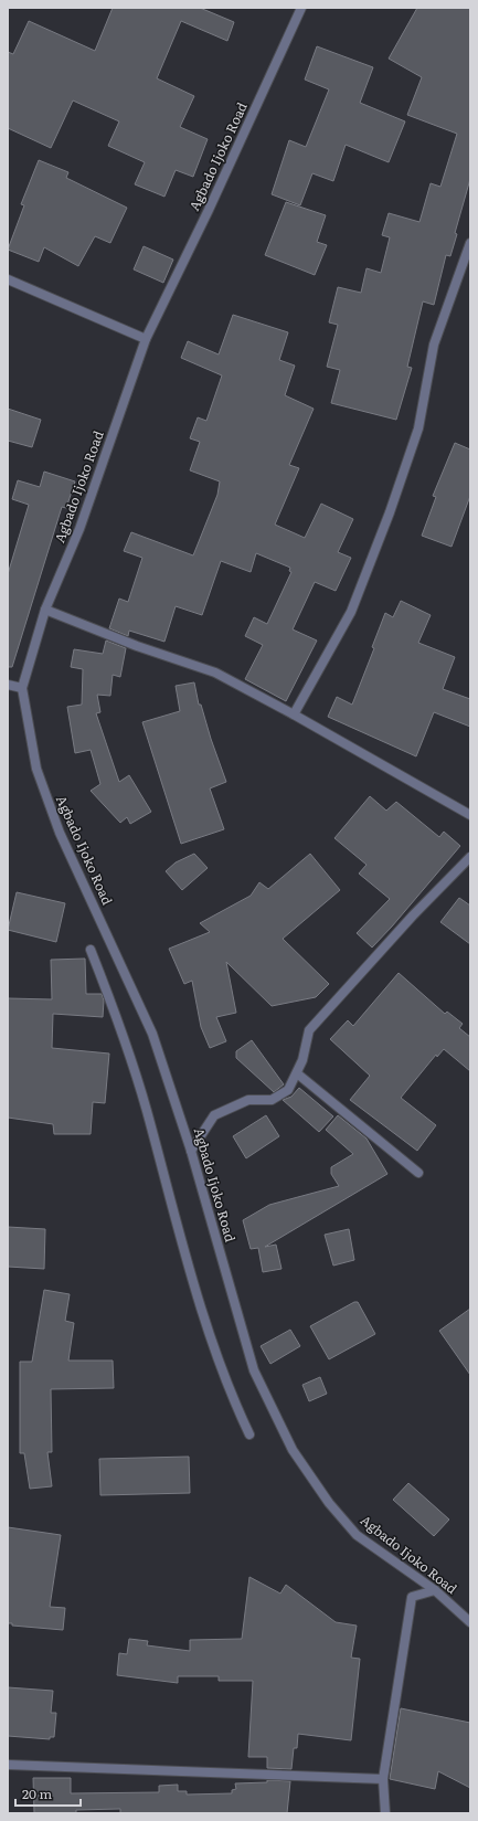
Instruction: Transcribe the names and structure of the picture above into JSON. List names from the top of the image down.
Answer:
{
  "streets": {
    "street": ["Agbado Ijoko Road"]
  },
  "scale_bar": "20 m"
}
